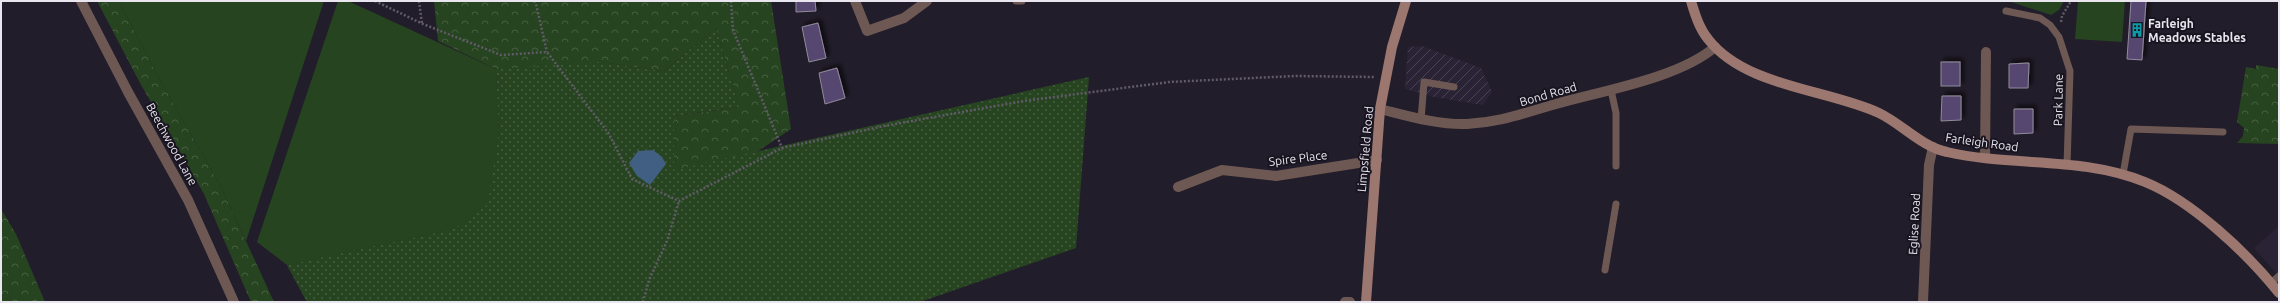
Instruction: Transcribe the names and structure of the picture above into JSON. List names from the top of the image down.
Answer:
{
  "streets": {
    "street": [
      "Bond Road",
      "Farleigh Road",
      "Beechwood Lane",
      "Limpsfield Road",
      "Spire Place",
      "Eglise Road"
    ],
    "lane": ["Park Lane"]
  },
  "crossings": [
    ["Bond Road", "Farleigh Road"],
    ["Bond Road", "Limpsfield Road"],
    ["Park Lane", "Farleigh Road"],
    ["Farleigh Road", "Eglise Road"],
    ["Limpsfield Road", "Spire Place"]
  ],
  "places": {
    "building": ["Farleigh Meadows Stables"]
  }
}
